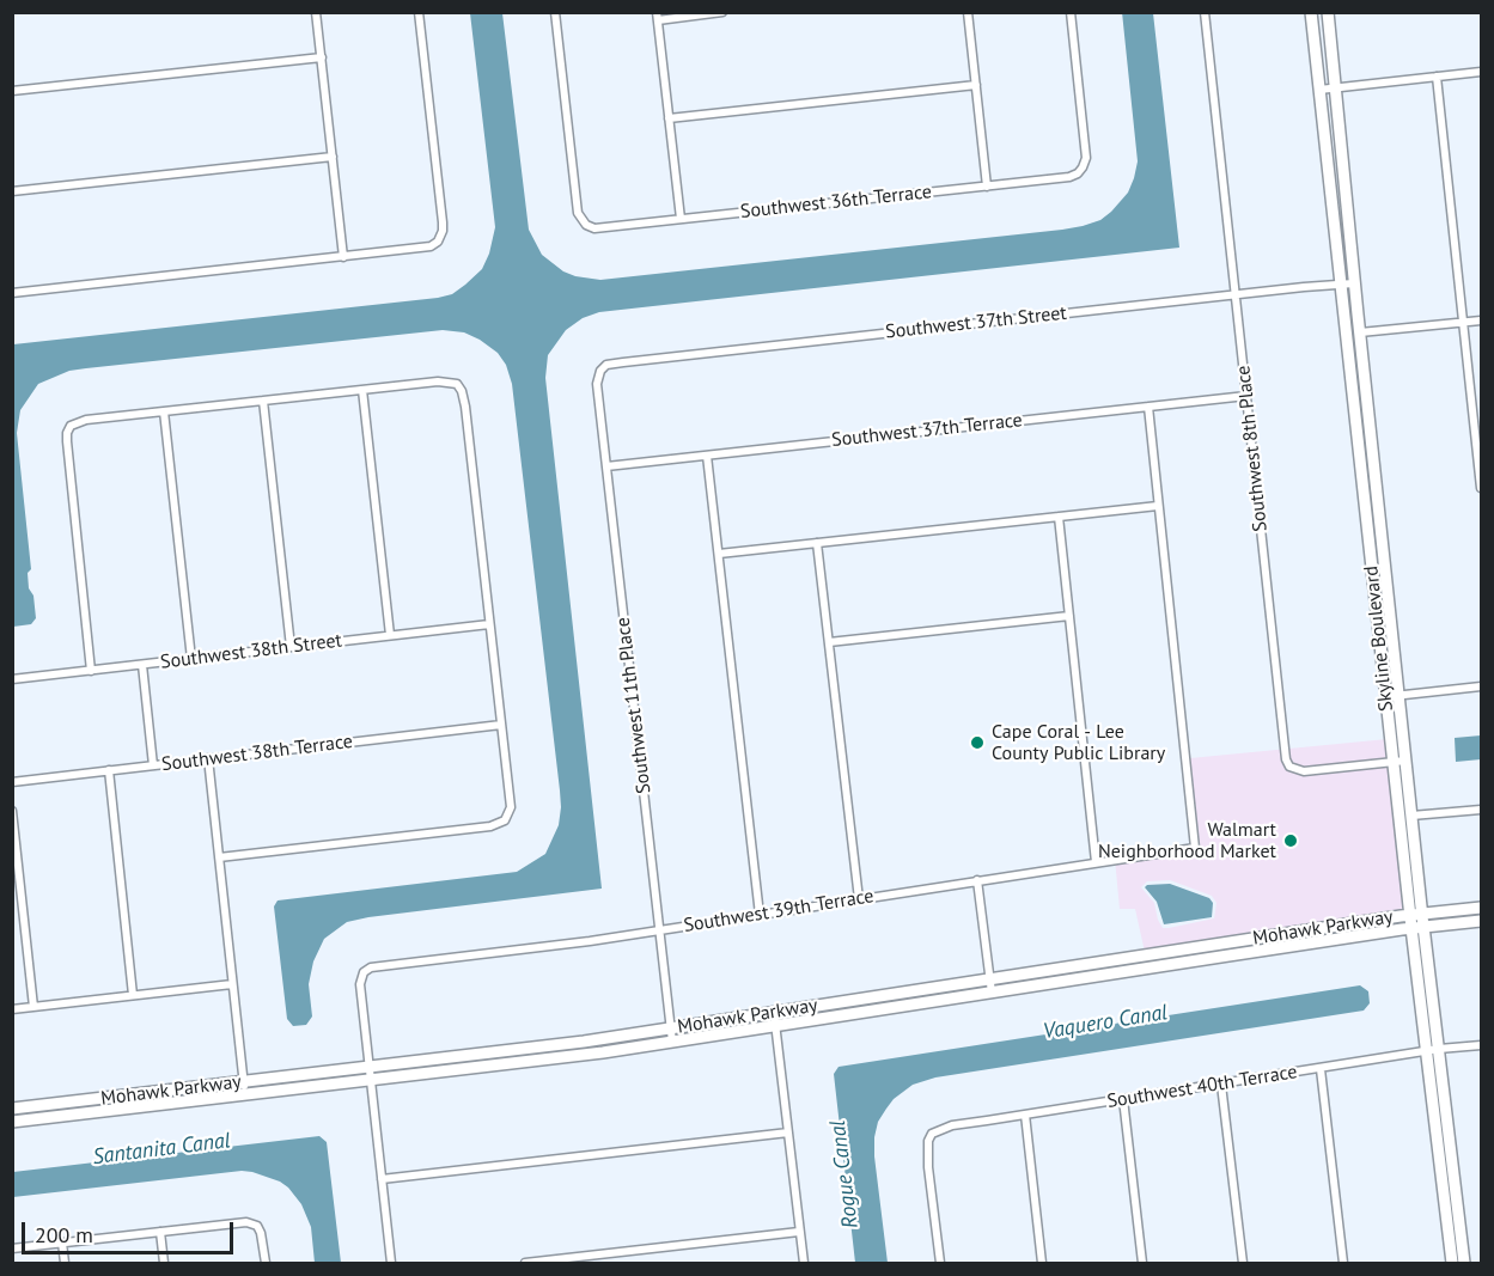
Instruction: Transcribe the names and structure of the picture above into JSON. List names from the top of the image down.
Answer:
{
  "streets": {
    "street": [
      "Southwest 36th Terrace",
      "Southwest 37th Street",
      "Southwest 37th Terrace",
      "Southwest 8th Place",
      "Skyline Boulevard",
      "Southwest 38th Street",
      "Southwest 11th Place",
      "Southwest 38th Terrace",
      "Southwest 39th Terrace",
      "Mohawk Parkway",
      "Southwest 40th Terrace"
    ]
  },
  "crossings": [
    ["Southwest 37th Street", "Southwest 8th Place"],
    ["Southwest 37th Street", "Skyline Boulevard"],
    ["Southwest 37th Street", "Southwest 11th Place"],
    ["Southwest 37th Terrace", "Southwest 8th Place"],
    ["Southwest 37th Terrace", "Southwest 11th Place"],
    ["Southwest 8th Place", "Skyline Boulevard"],
    ["Skyline Boulevard", "Mohawk Parkway"],
    ["Skyline Boulevard", "Southwest 40th Terrace"],
    ["Southwest 11th Place", "Southwest 39th Terrace"],
    ["Southwest 11th Place", "Mohawk Parkway"],
    ["Southwest 39th Terrace", "Mohawk Parkway"]
  ],
  "water": ["Vaquero Canal", "Santanita Canal", "Rogue Canal"],
  "places": ["Cape Coral - Lee County Public Library", "Walmart Neighborhood Market"],
  "scale_bar": "200 m"
}
